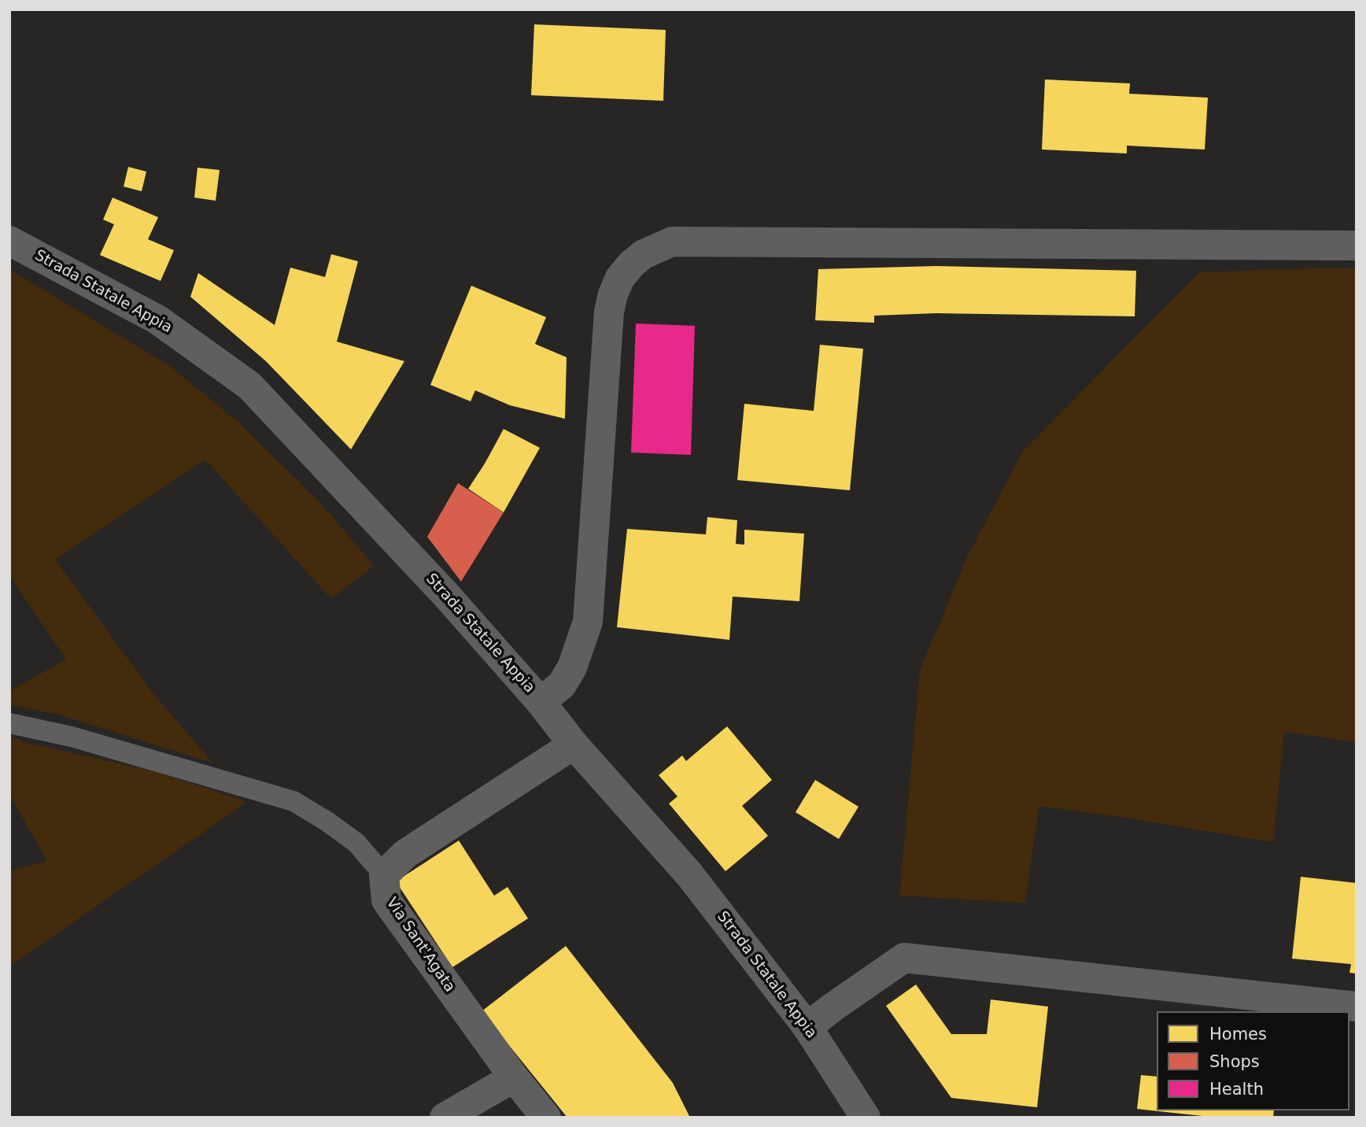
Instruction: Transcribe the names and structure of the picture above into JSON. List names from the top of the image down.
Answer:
{
  "streets": {
    "street": ["Strada Statale Appia", "Via Sant'Agata"]
  },
  "legend": ["Homes", "Shops", "Health"]
}
